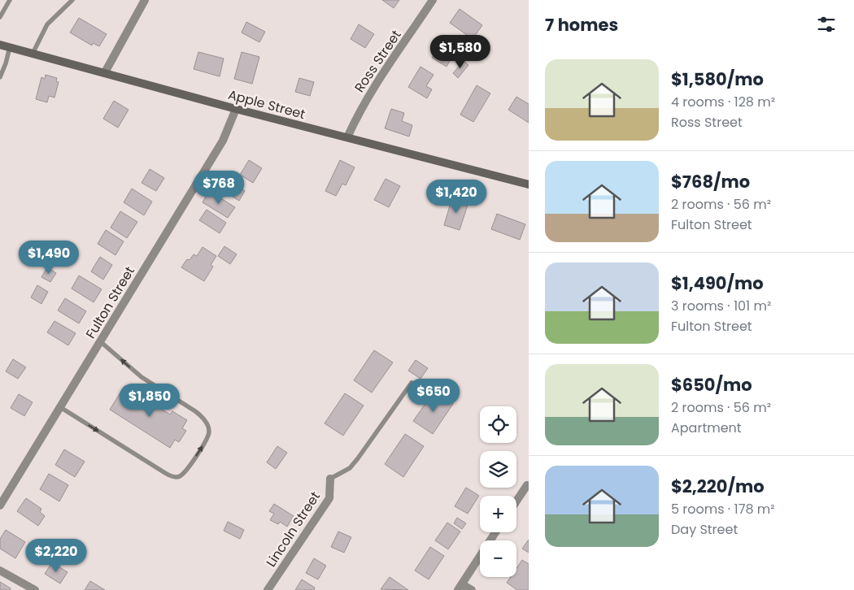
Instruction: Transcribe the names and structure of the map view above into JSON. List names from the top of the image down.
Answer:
{
  "streets": {
    "street": [
      "Ross Street",
      "Apple Street",
      "Fulton Street",
      "Lincoln Street"
    ]
  },
  "crossings": [
    ["Ross Street", "Apple Street"],
    ["Apple Street", "Fulton Street"]
  ],
  "page": {
    "heading": "7 homes",
    "price": [
      "$1,580",
      "$768",
      "$1,420",
      "$1,490",
      "$650",
      "$1,850",
      "$2,220"
    ],
    "list": [
      {
        "name": "$1,580/mo",
        "note": "4 rooms · 128 m² · Ross Street"
      },
      {
        "name": "$768/mo",
        "note": "2 rooms · 56 m² · Fulton Street"
      },
      {
        "name": "$1,490/mo",
        "note": "3 rooms · 101 m² · Fulton Street"
      },
      {
        "name": "$650/mo",
        "note": "2 rooms · 56 m² · Apartment"
      },
      {
        "name": "$2,220/mo",
        "note": "5 rooms · 178 m² · Day Street"
      }
    ],
    "map_buttons": ["+", "−"]
  }
}
